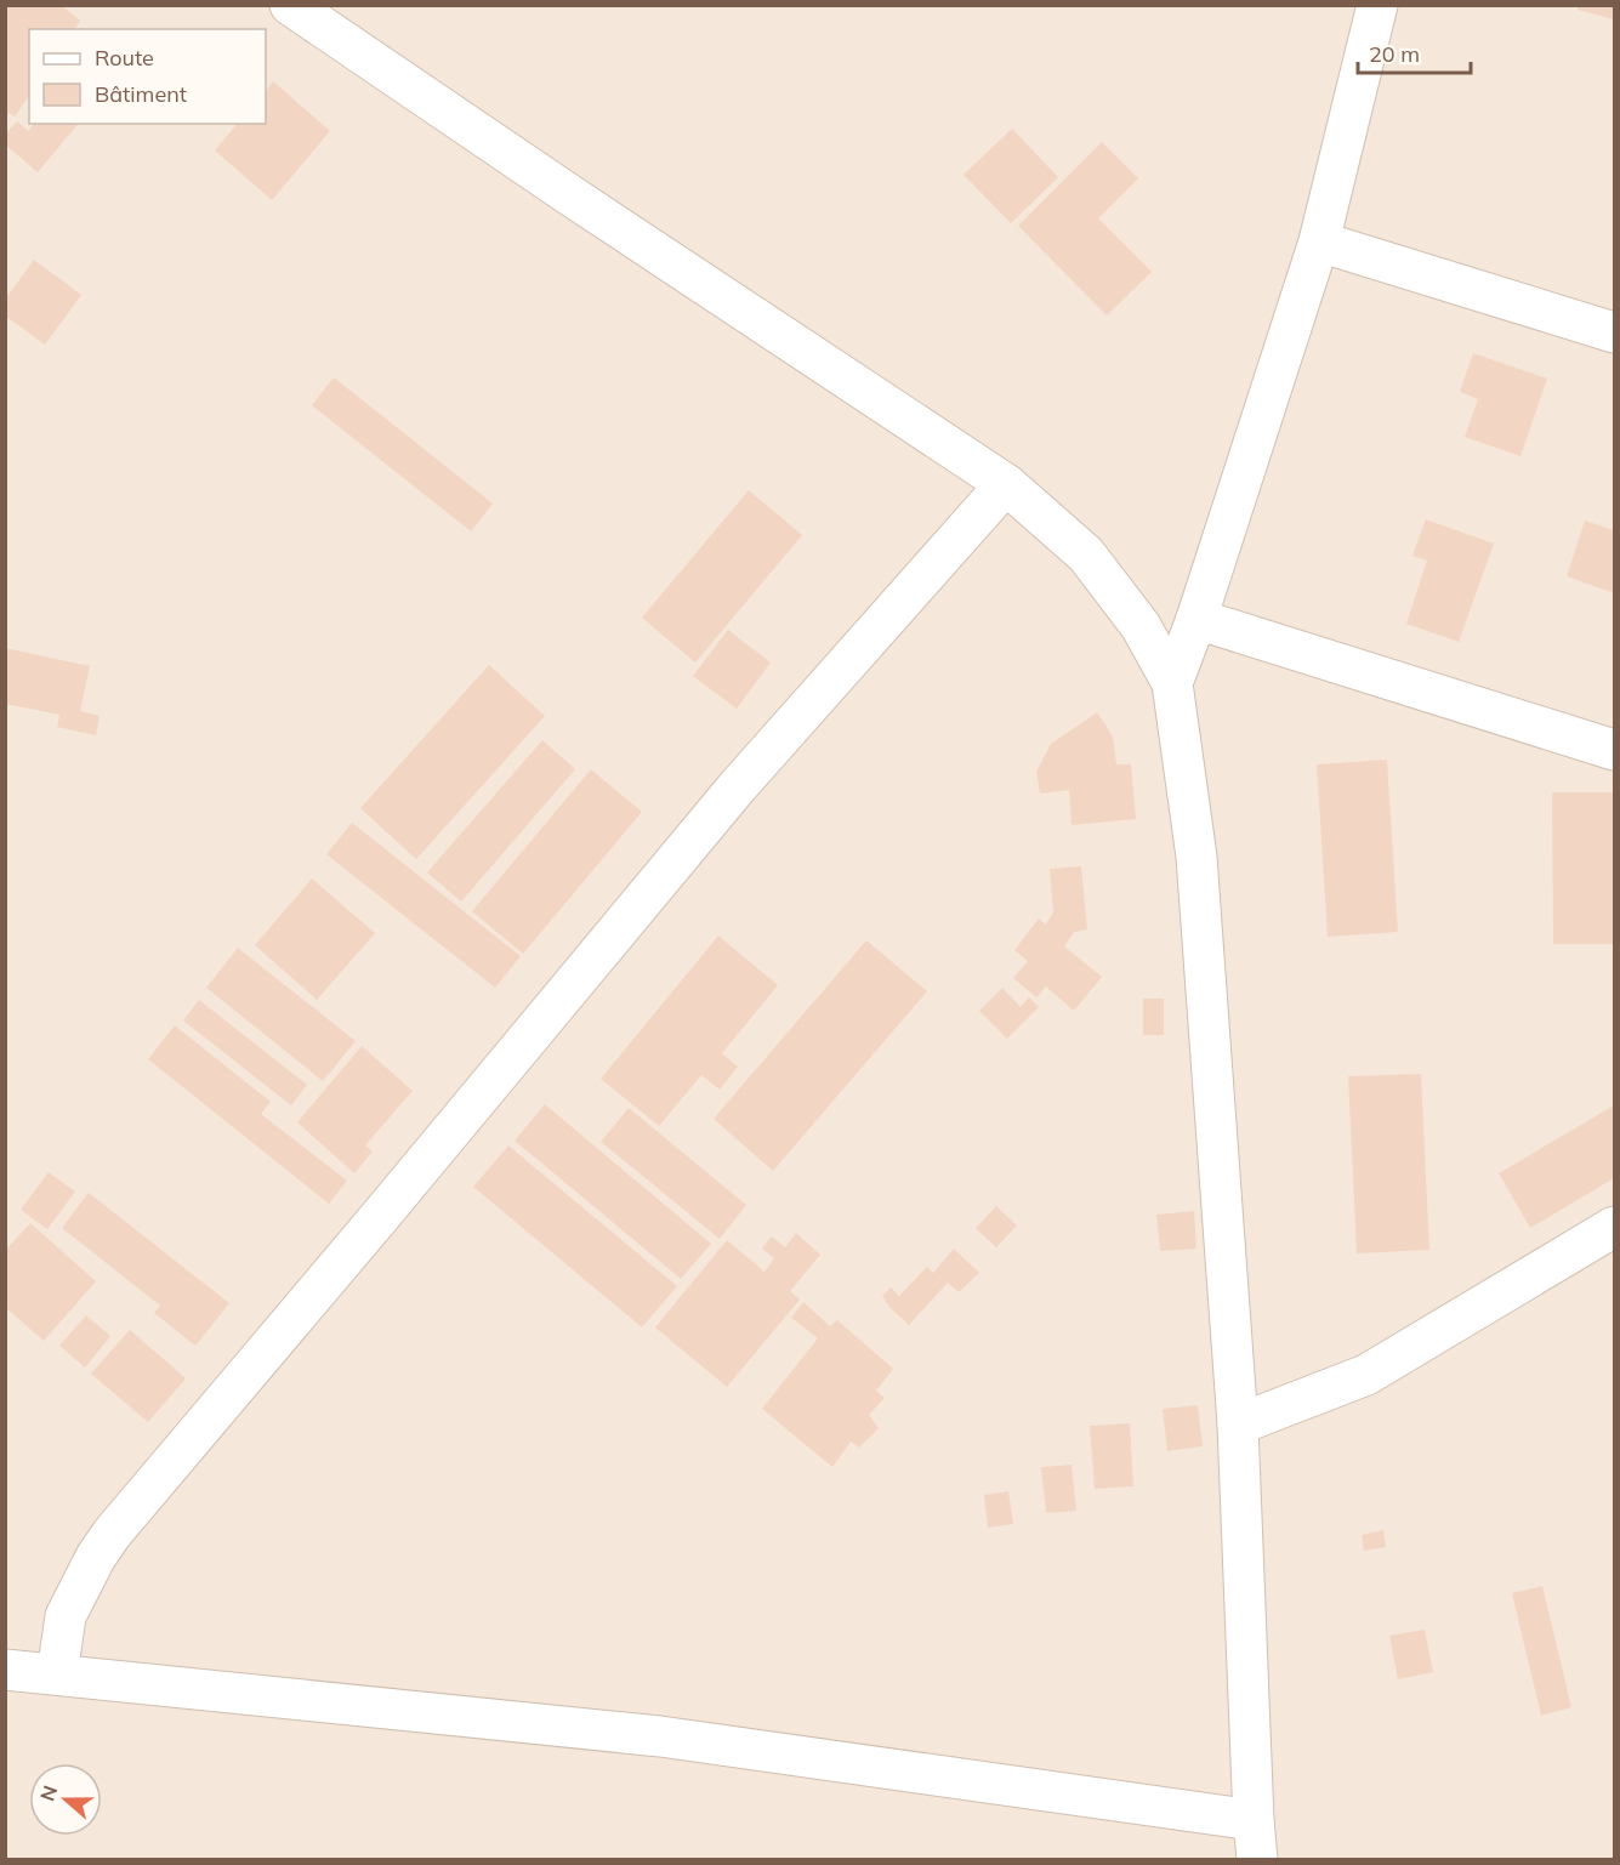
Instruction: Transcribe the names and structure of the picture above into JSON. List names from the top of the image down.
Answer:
{
  "legend": ["Route", "Bâtiment"],
  "scale_bar": "20 m",
  "north": "left"
}
